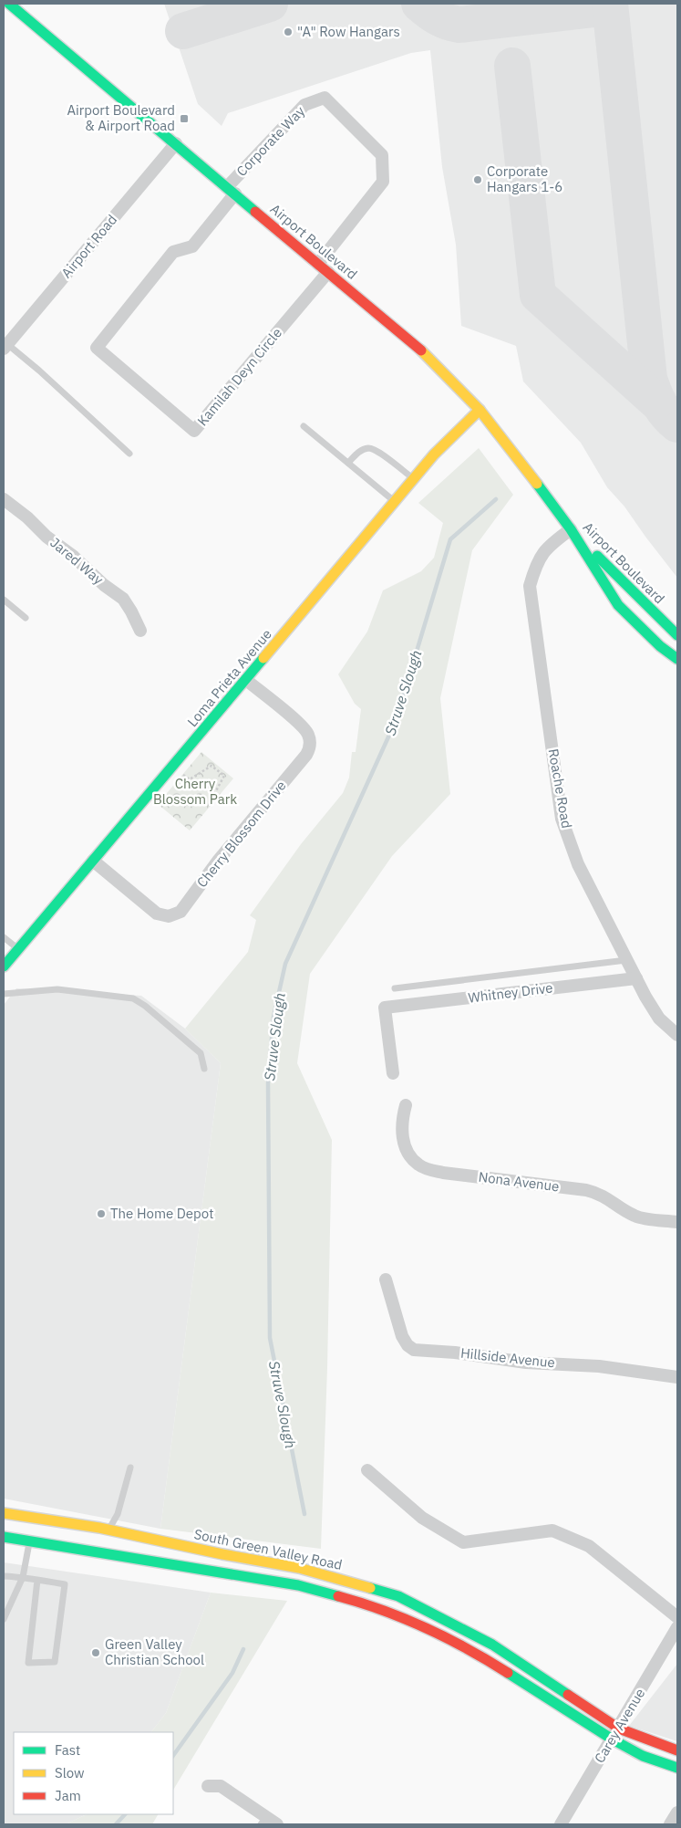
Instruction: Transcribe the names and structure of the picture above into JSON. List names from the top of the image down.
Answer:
{
  "streets": {
    "main road": ["Airport Boulevard", "Loma Prieta Avenue", "South Green Valley Road"],
    "street": [
      "Corporate Way",
      "Airport Road",
      "Kamilah Deyn Circle",
      "Jared Way",
      "Roache Road",
      "Cherry Blossom Drive",
      "Whitney Drive",
      "Nona Avenue",
      "Hillside Avenue",
      "Carey Avenue"
    ]
  },
  "crossings": [
    ["Corporate Way", "Airport Boulevard"],
    ["Corporate Way", "Kamilah Deyn Circle"],
    ["Airport Boulevard", "Airport Road"],
    ["Airport Boulevard", "Kamilah Deyn Circle"],
    ["Airport Boulevard", "Loma Prieta Avenue"],
    ["Airport Boulevard", "Roache Road"],
    ["Loma Prieta Avenue", "Cherry Blossom Drive"],
    ["Roache Road", "Whitney Drive"],
    ["South Green Valley Road", "Carey Avenue"]
  ],
  "water": ["Struve Slough"],
  "parks": ["Cherry Blossom Park"],
  "places": {
    "other": [
      "\"A\" Row Hangars",
      "Corporate Hangars 1-6",
      "The Home Depot",
      "Green Valley Christian School"
    ],
    "transit": ["Airport Boulevard & Airport Road"]
  },
  "legend": ["Fast", "Slow", "Jam"]
}
